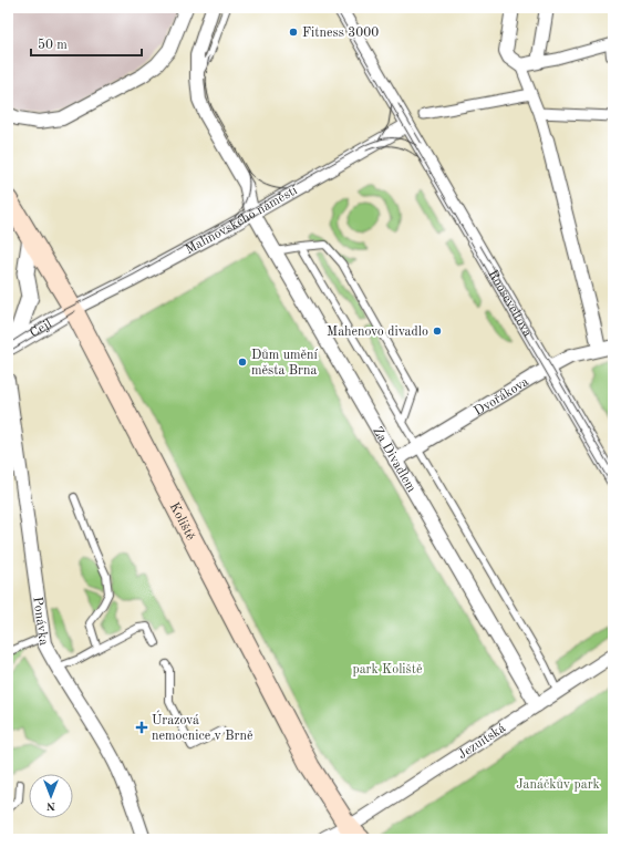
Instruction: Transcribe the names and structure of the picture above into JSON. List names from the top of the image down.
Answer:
{
  "streets": {
    "main road": ["Koliště"],
    "street": [
      "Malinovského náměstí",
      "Rooseveltova",
      "Cejl",
      "Dvořákova",
      "Za Divadlem",
      "Ponávka",
      "Jezuitská"
    ]
  },
  "crossings": [
    ["Malinovského náměstí", "Rooseveltova"],
    ["Malinovského náměstí", "Cejl"],
    ["Malinovského náměstí", "Za Divadlem"],
    ["Malinovského náměstí", "Koliště"],
    ["Rooseveltova", "Dvořákova"],
    ["Cejl", "Koliště"],
    ["Dvořákova", "Za Divadlem"],
    ["Za Divadlem", "Jezuitská"],
    ["Koliště", "Jezuitská"]
  ],
  "parks": ["park Koliště", "Janáčkův park"],
  "places": {
    "other": ["Fitness 3000", "Mahenovo divadlo", "Dům umění města Brna"],
    "health": ["Úrazová nemocnice v Brně"]
  },
  "scale_bar": "50 m",
  "north": "bottom"
}
